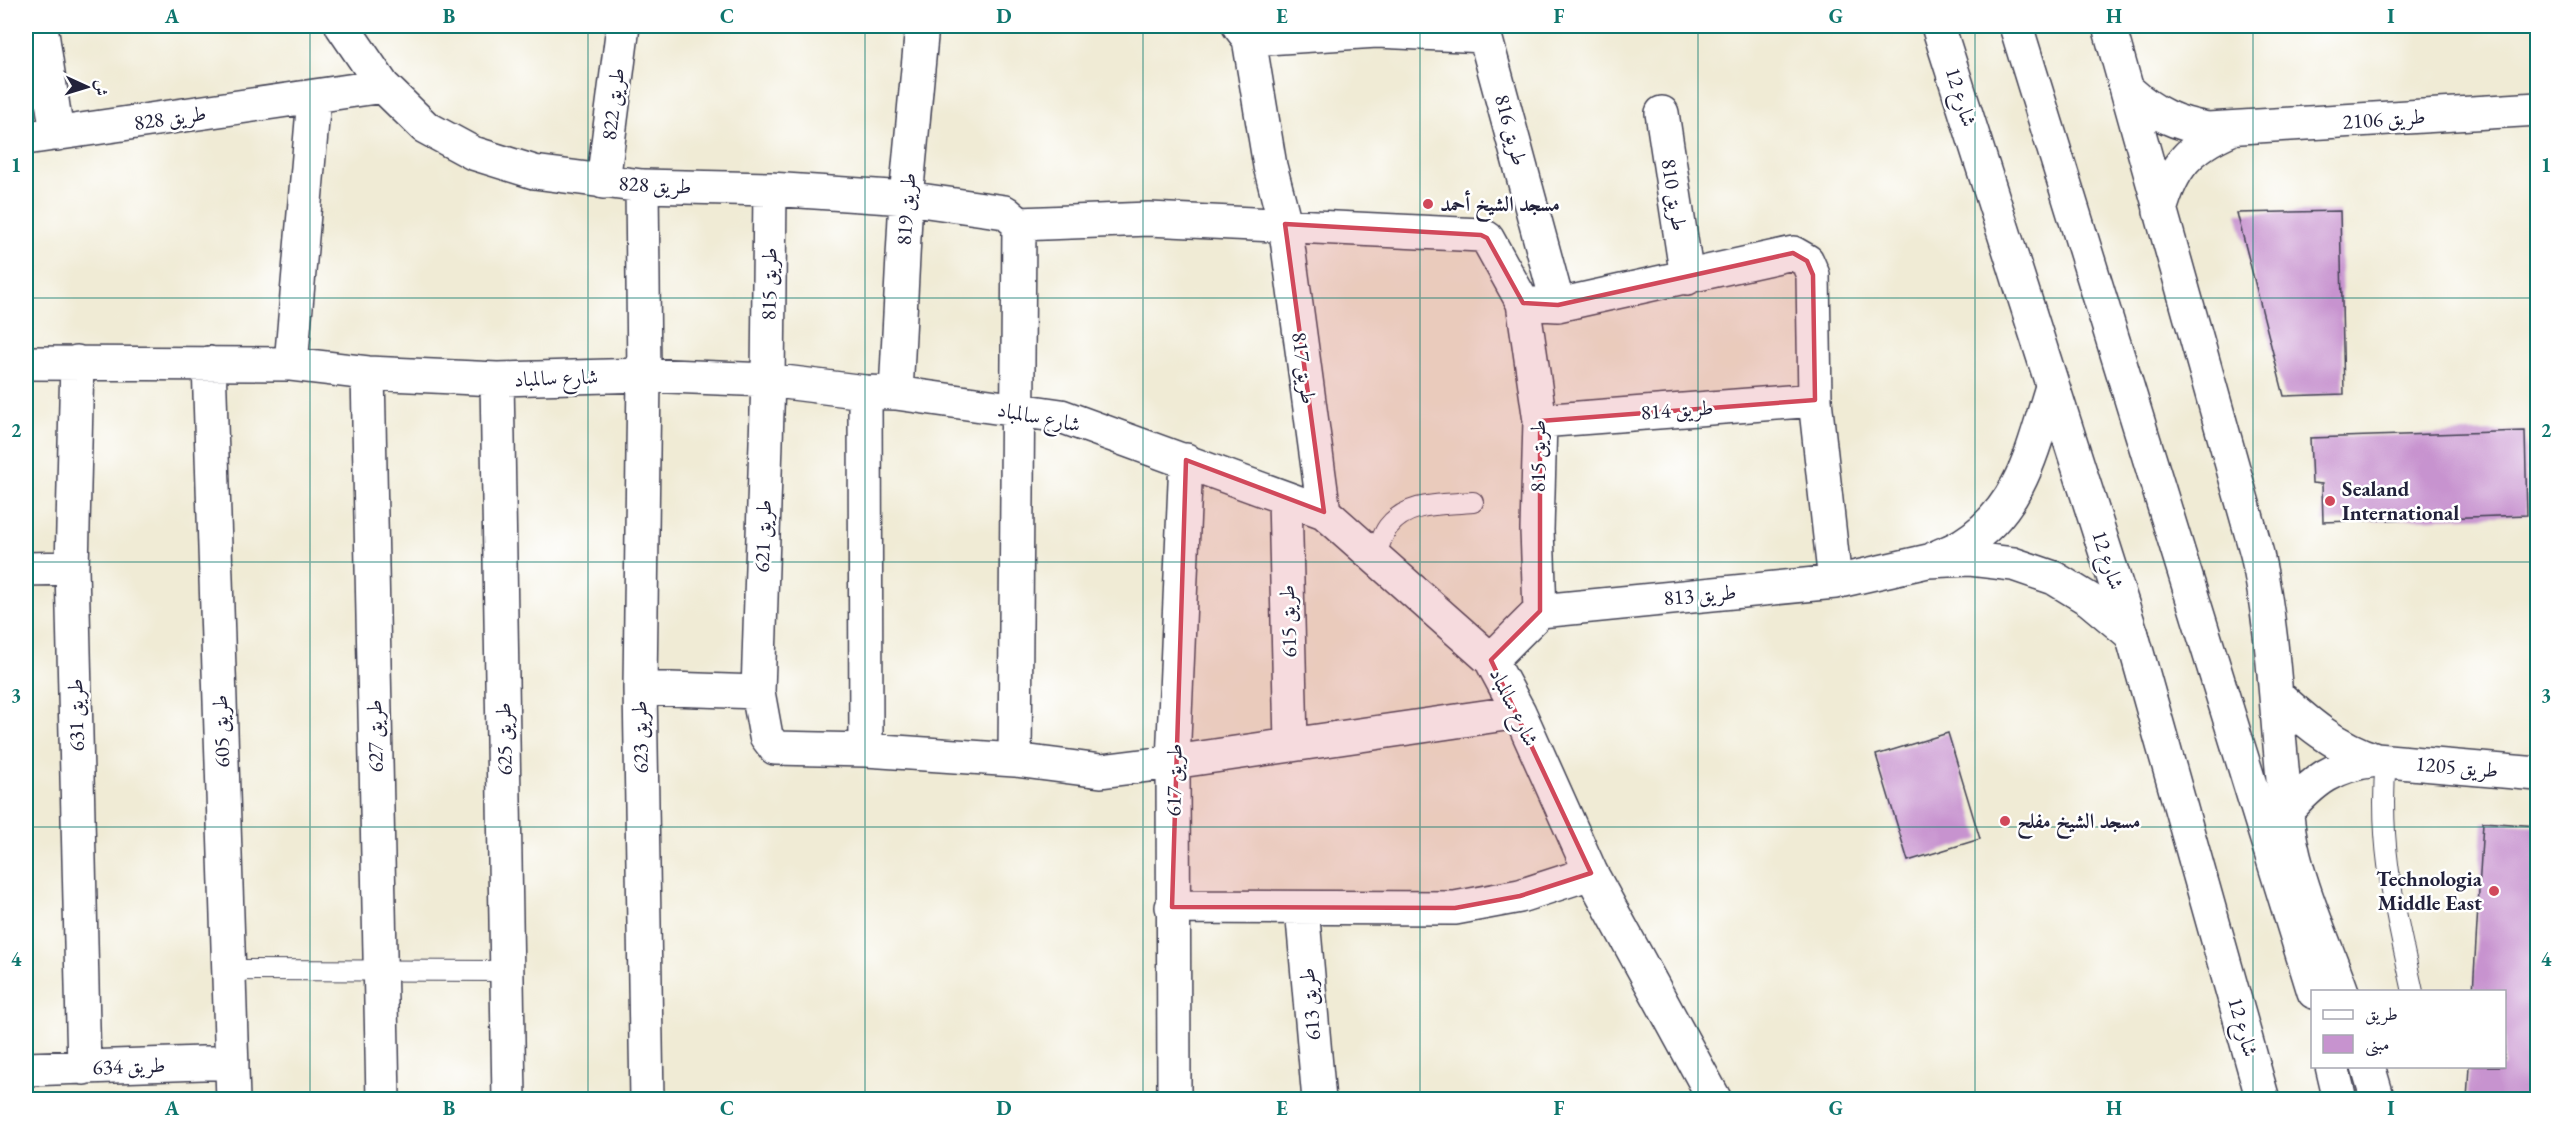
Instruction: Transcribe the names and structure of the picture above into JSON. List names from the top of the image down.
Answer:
{
  "streets": {
    "street": [
      "شارع 12",
      "طريق 822",
      "طريق 828",
      "طريق 2106",
      "طريق 816",
      "طريق 810",
      "طريق 819",
      "طريق 815",
      "طريق 817",
      "شارع سالمباد",
      "طريق 814",
      "طريق 621",
      "طريق 813",
      "طريق 615",
      "طريق 631",
      "طريق 605",
      "طريق 627",
      "طريق 623",
      "طريق 625",
      "طريق 1205",
      "طريق 617",
      "طريق 613",
      "طريق 634"
    ]
  },
  "crossings": [
    ["شارع 12", "طريق 813"],
    ["طريق 822", "طريق 828"],
    ["طريق 828", "طريق 819"],
    ["طريق 828", "طريق 815"],
    ["طريق 819", "شارع سالمباد"],
    ["طريق 819", "طريق 621"],
    ["طريق 815", "شارع سالمباد"],
    ["طريق 815", "طريق 814"],
    ["طريق 815", "طريق 621"],
    ["طريق 815", "طريق 813"],
    ["طريق 817", "شارع سالمباد"],
    ["شارع سالمباد", "طريق 621"],
    ["شارع سالمباد", "طريق 615"],
    ["شارع سالمباد", "طريق 631"],
    ["شارع سالمباد", "طريق 605"],
    ["شارع سالمباد", "طريق 627"],
    ["شارع سالمباد", "طريق 623"],
    ["شارع سالمباد", "طريق 625"],
    ["شارع سالمباد", "طريق 617"],
    ["طريق 631", "طريق 634"],
    ["طريق 605", "طريق 634"]
  ],
  "places": [
    "مسجد الشيخ أحمد",
    "Sealand International",
    "مسجد الشيخ مفلح",
    "Technologia Middle East"
  ],
  "legend": ["طريق", "مبنى"],
  "north": "right",
  "grid": {
    "columns": [
      "A",
      "B",
      "C",
      "D",
      "E",
      "F",
      "G",
      "H",
      "I"
    ],
    "rows": [
      "1",
      "2",
      "3",
      "4"
    ]
  }
}
